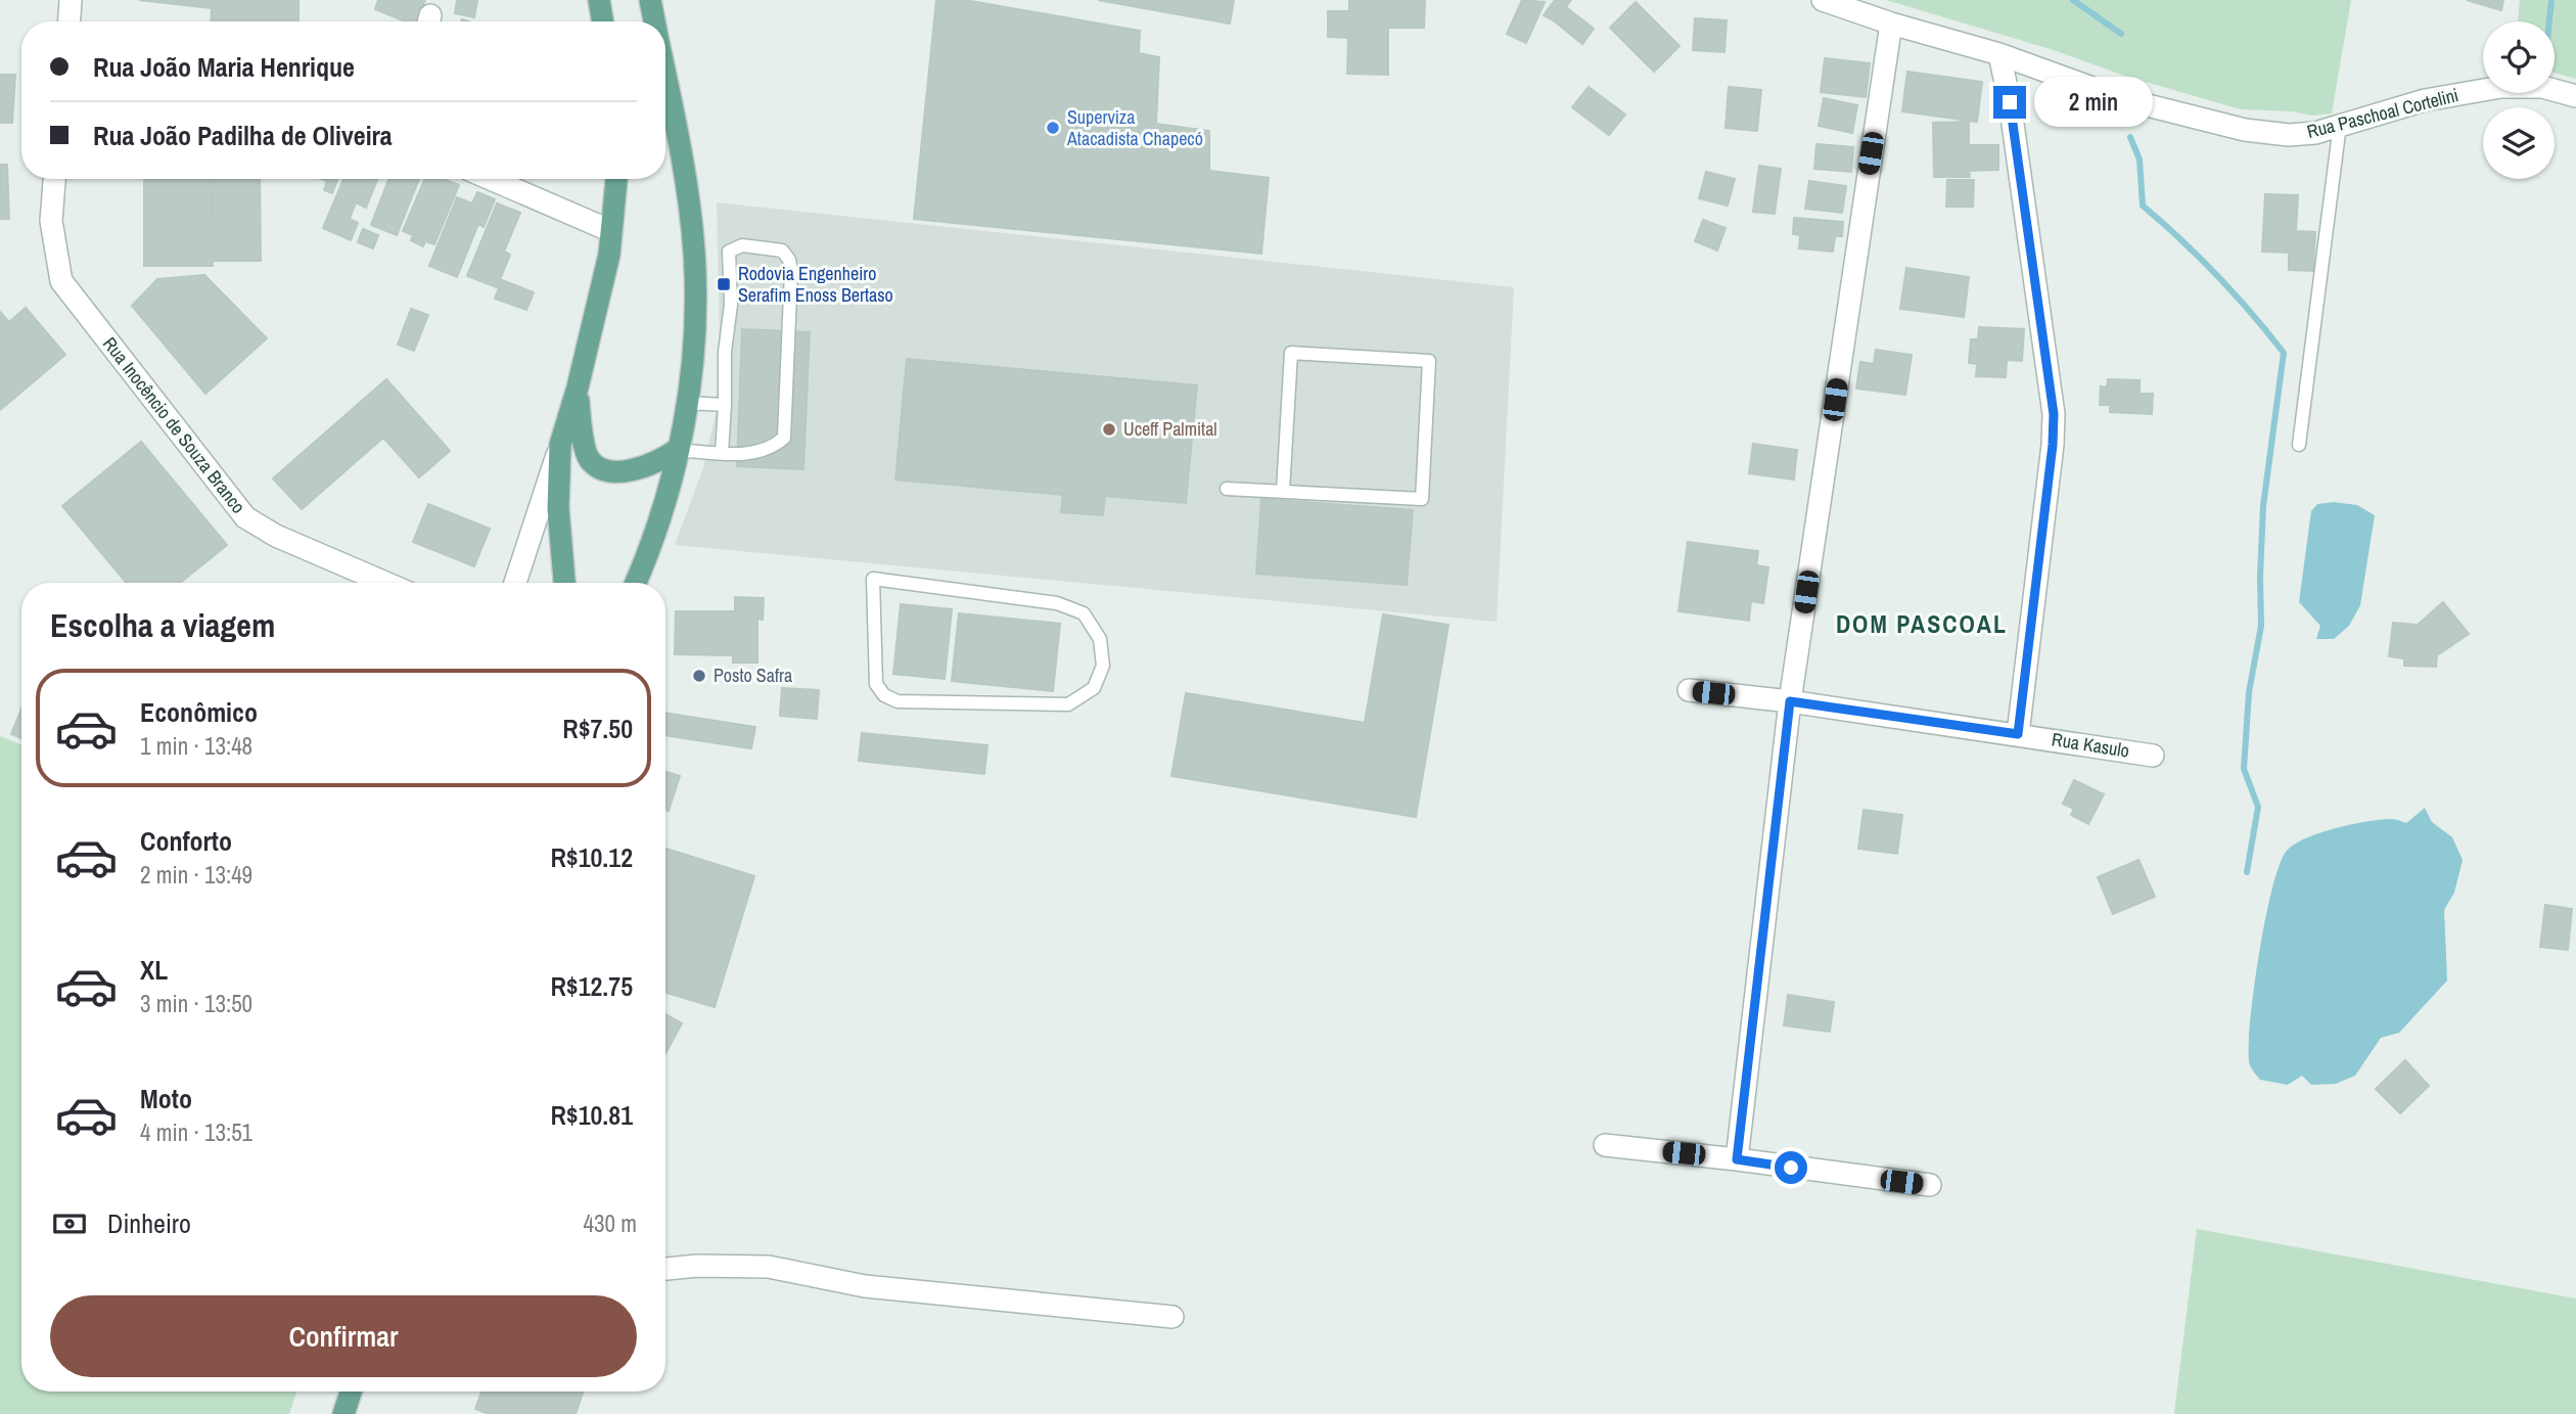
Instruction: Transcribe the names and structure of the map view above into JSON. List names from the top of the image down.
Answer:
{
  "streets": {
    "street": ["Rua Paschoal Cortelini", "Rua Inocêncio de Souza Branco", "Rua Kasulo"]
  },
  "districts": ["DOM PASCOAL"],
  "places": {
    "other": ["Superviza Atacadista Chapecó", "Uceff Palmital", "Posto Safra"],
    "transit": ["Rodovia Engenheiro Serafim Enoss Bertaso"]
  },
  "page": {
    "banner": ["Rua João Maria Henrique", "Rua João Padilha de Oliveira"],
    "bubble": "2 min",
    "heading": "Escolha a viagem",
    "list": [
      {
        "name": "Econômico",
        "note": "1 min · 13:48",
        "value": "R$7.50"
      },
      {
        "name": "Conforto",
        "note": "2 min · 13:49",
        "value": "R$10.12"
      },
      {
        "name": "XL",
        "note": "3 min · 13:50",
        "value": "R$12.75"
      },
      {
        "name": "Moto",
        "note": "4 min · 13:51",
        "value": "R$10.81"
      }
    ],
    "pay": ["Dinheiro", "430 m"],
    "buttons": "Confirmar"
  }
}
